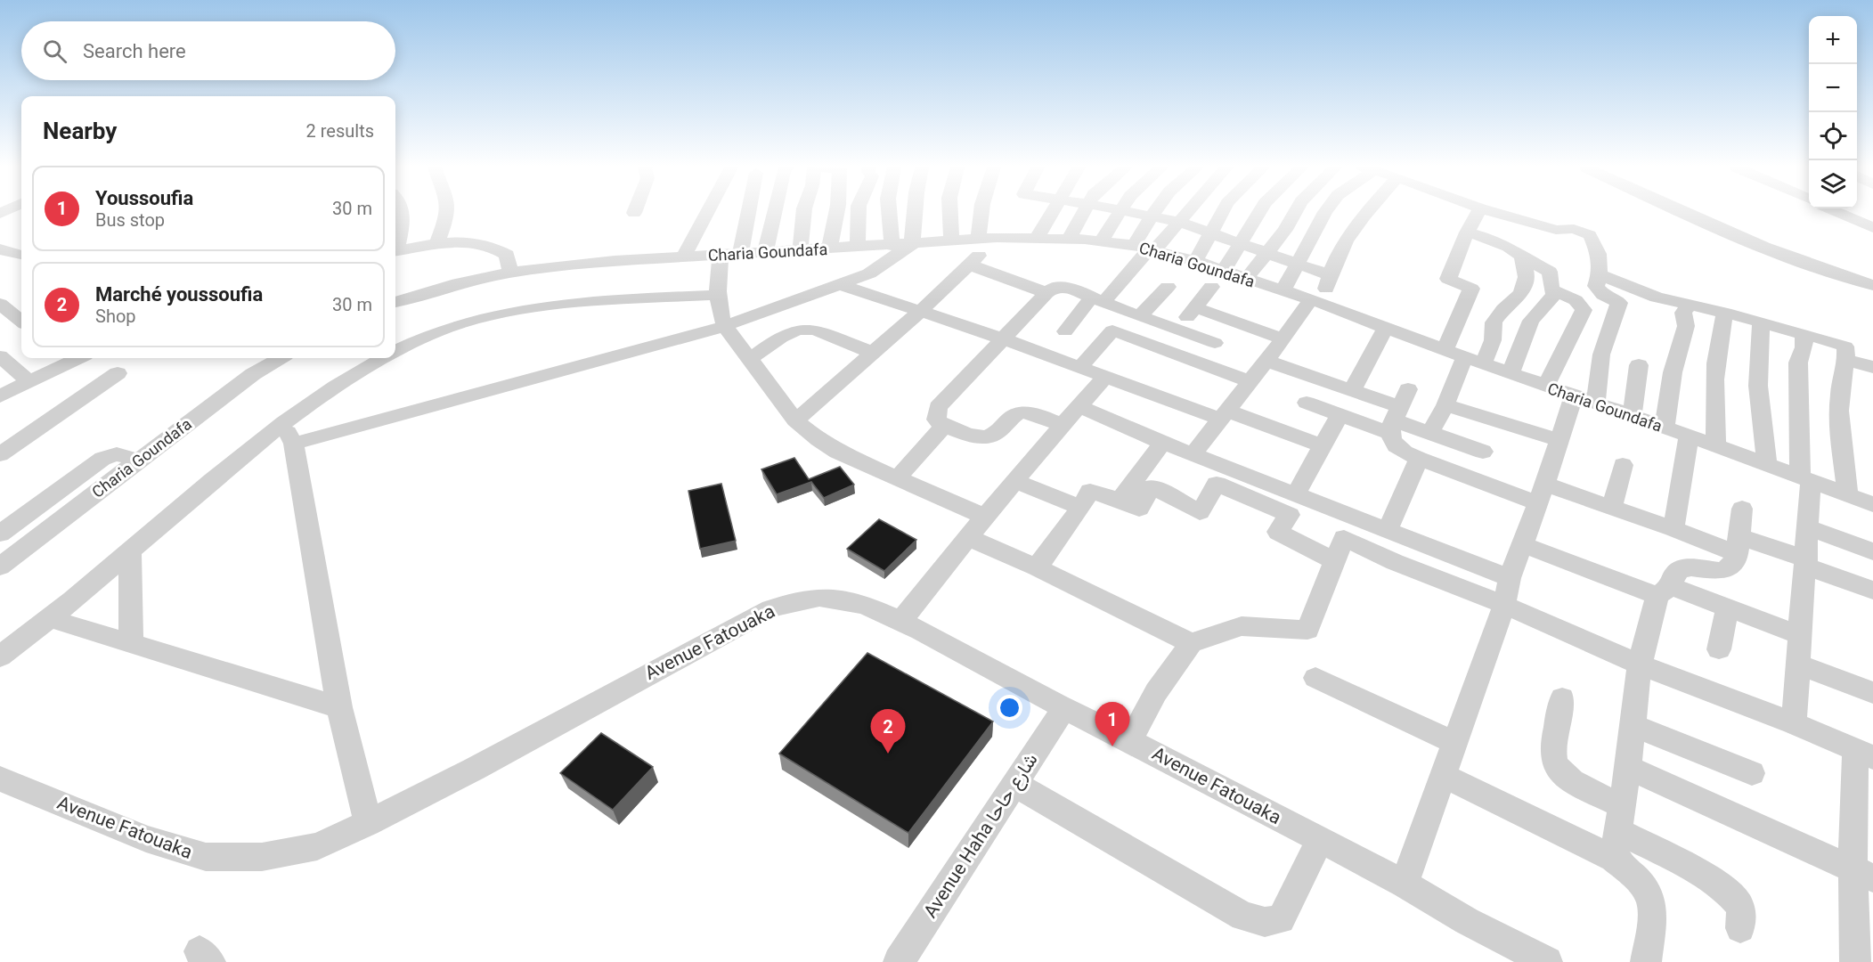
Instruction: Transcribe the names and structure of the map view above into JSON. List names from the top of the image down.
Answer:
{
  "streets": {
    "street": ["Charia Goundafa", "Avenue Fatouaka", "Avenue Haha شارع حاحا"]
  },
  "crossings": [
    ["Avenue Fatouaka", "Avenue Haha شارع حاحا"]
  ],
  "page": {
    "map_buttons": ["+", "−"],
    "search": "Search here",
    "heading": ["Nearby", "2 results"],
    "list": [
      {
        "mark": "1",
        "name": "Youssoufia",
        "note": "Bus stop",
        "value": "30 m"
      },
      {
        "mark": "2",
        "name": "Marché youssoufia",
        "note": "Shop",
        "value": "30 m"
      }
    ],
    "pins": ["1", "2"]
  }
}
